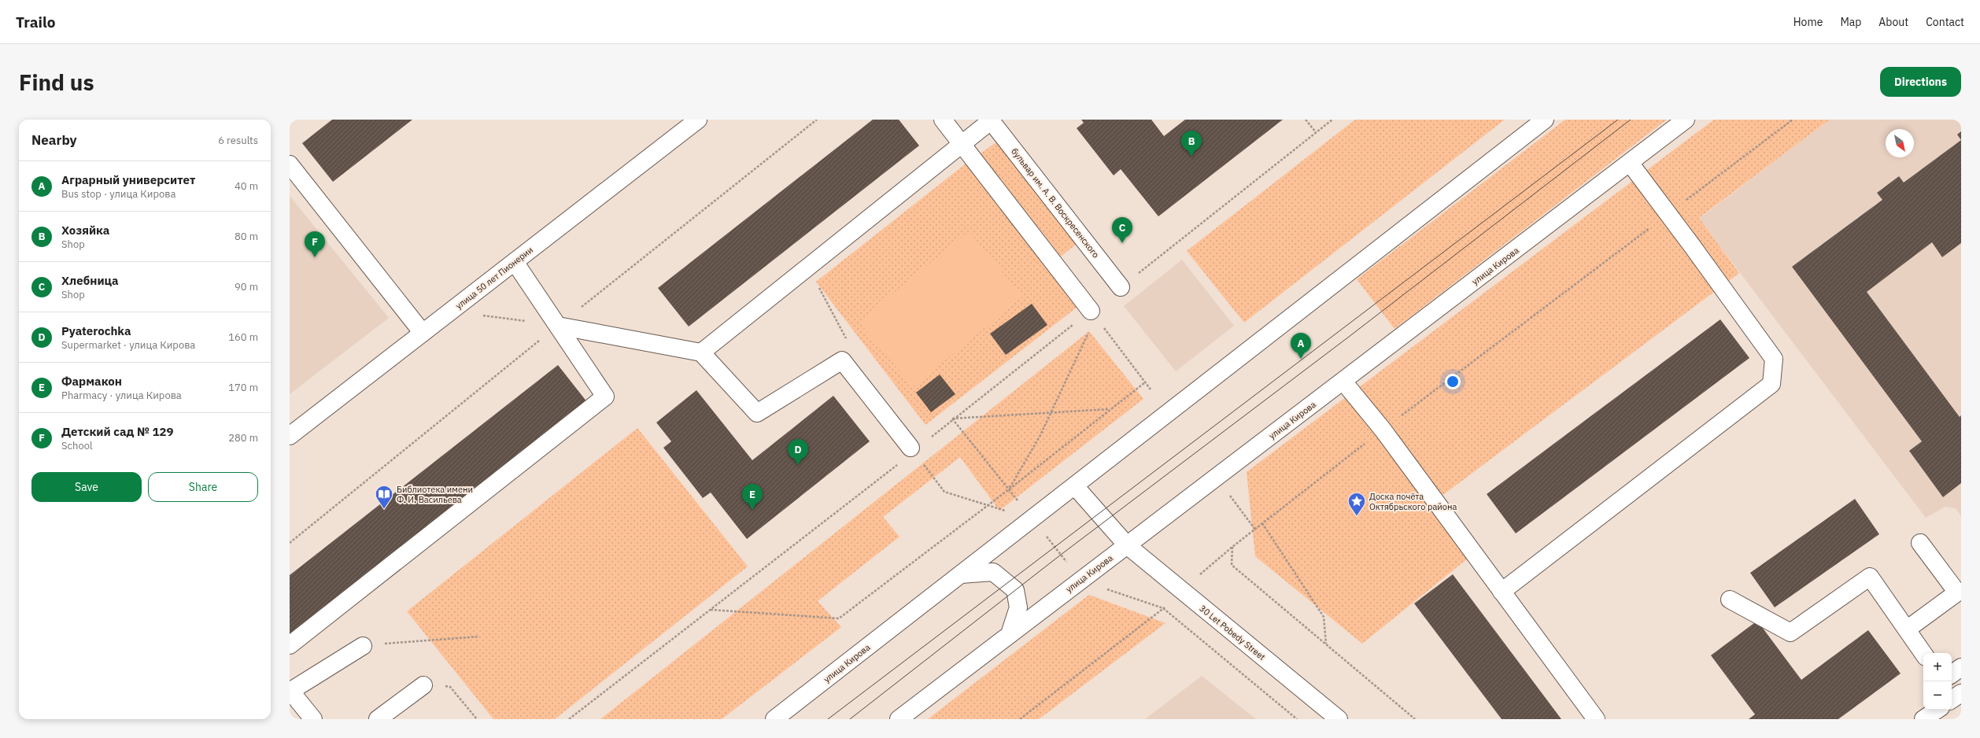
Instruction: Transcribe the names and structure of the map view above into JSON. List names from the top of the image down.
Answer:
{
  "streets": {
    "main road": [
      "бульвар им. А. В. Воскресенского",
      "улица Кирова",
      "улица 50 лет Пионерии",
      "30 Let Pobedy Street"
    ]
  },
  "crossings": [
    ["улица Кирова", "30 Let Pobedy Street"]
  ],
  "places": {
    "library": ["Библиотека имени Ф. И. Васильева"],
    "place": ["Доска почёта Октябрьского района"]
  },
  "north": "bottom right",
  "page": {
    "header": "Trailo",
    "nav": [
      "Home",
      "Map",
      "About",
      "Contact"
    ],
    "buttons": [
      "Directions",
      ["Save", "Share"]
    ],
    "title": "Find us",
    "heading": ["Nearby", "6 results"],
    "pins": [
      "B",
      "C",
      "F",
      "A",
      "D",
      "E"
    ],
    "list": [
      {
        "mark": "A",
        "name": "Аграрный университет",
        "note": "Bus stop · улица Кирова",
        "value": "40 m"
      },
      {
        "mark": "B",
        "name": "Хозяйка",
        "note": "Shop",
        "value": "80 m"
      },
      {
        "mark": "C",
        "name": "Хлебница",
        "note": "Shop",
        "value": "90 m"
      },
      {
        "mark": "D",
        "name": "Pyaterochka",
        "note": "Supermarket · улица Кирова",
        "value": "160 m"
      },
      {
        "mark": "E",
        "name": "Фармакон",
        "note": "Pharmacy · улица Кирова",
        "value": "170 m"
      },
      {
        "mark": "F",
        "name": "Детский сад № 129",
        "note": "School",
        "value": "280 m"
      }
    ],
    "map_buttons": ["+", "−"]
  }
}
